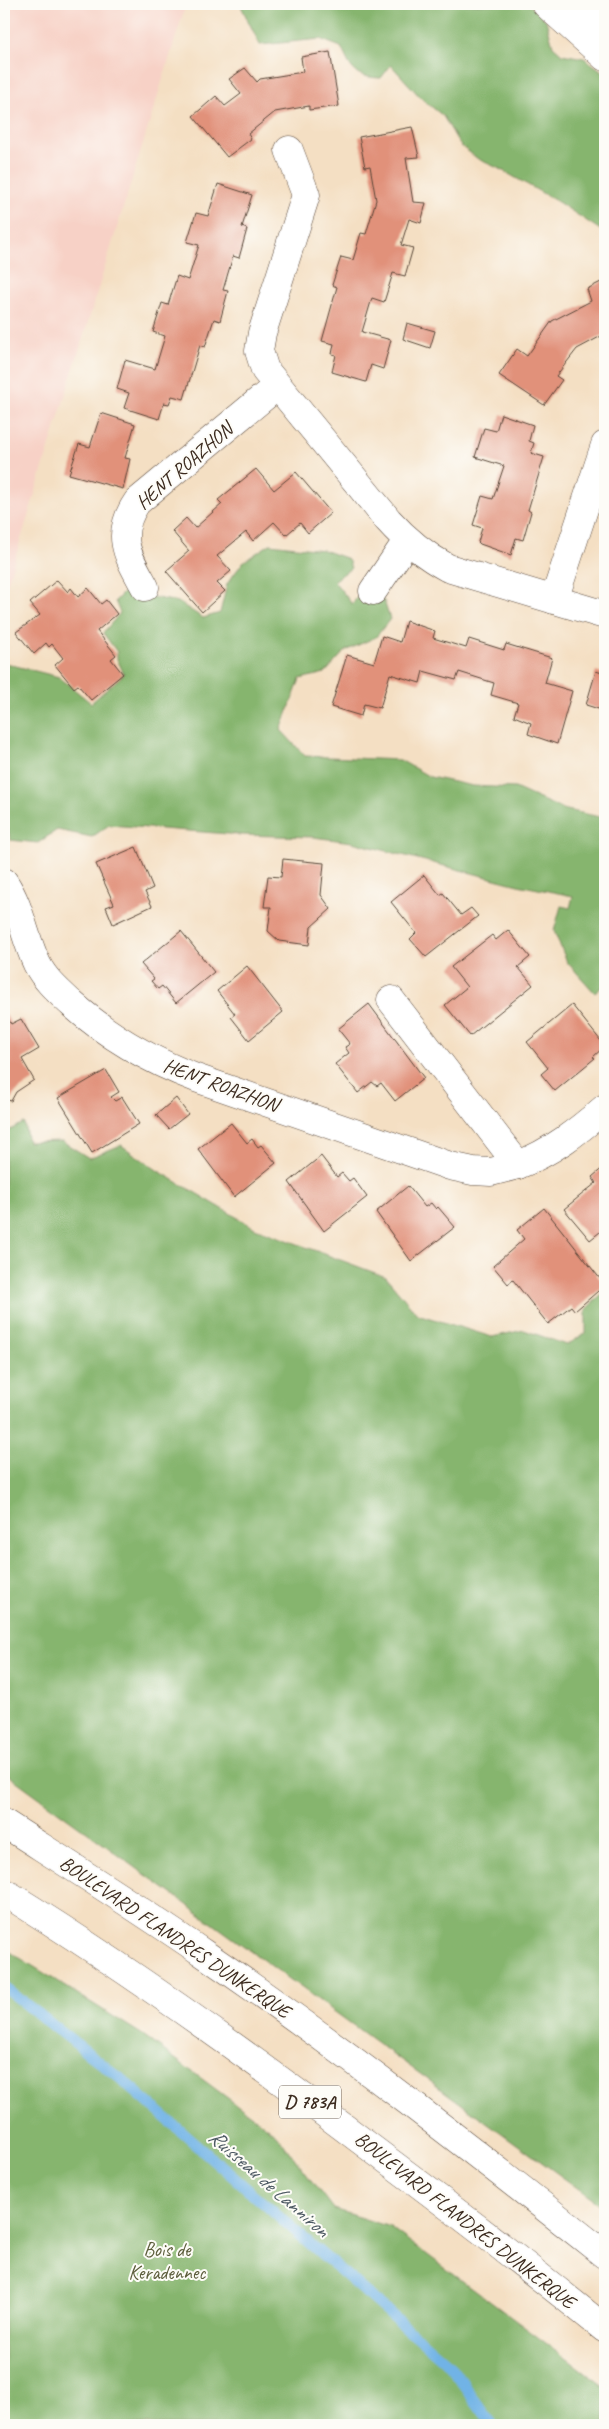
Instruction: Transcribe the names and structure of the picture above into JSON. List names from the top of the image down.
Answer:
{
  "streets": {
    "street": ["HENT ROAZHON", "BOULEVARD FLANDRES DUNKERQUE", "D 783A"]
  },
  "water": ["Ruisseau de Lanniron"],
  "parks": ["Bois de Keradennec"]
}
